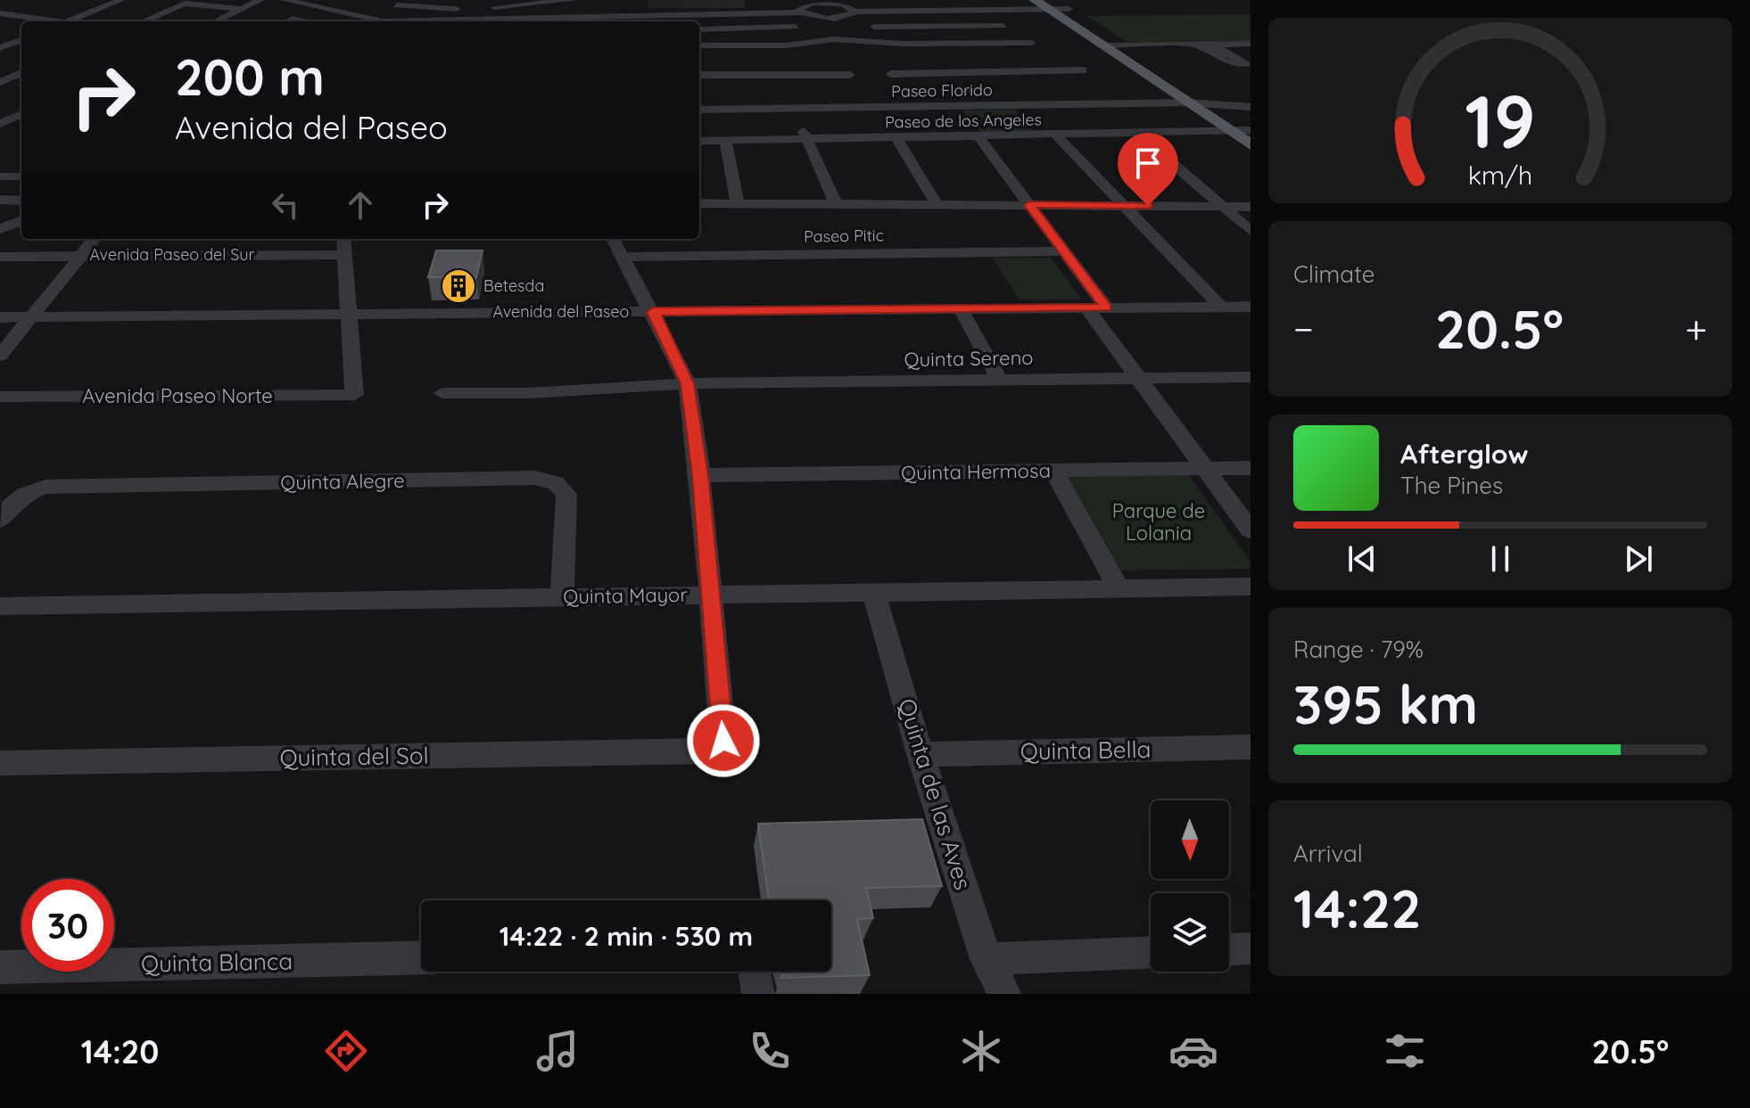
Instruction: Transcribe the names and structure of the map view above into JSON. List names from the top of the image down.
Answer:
{
  "streets": {
    "street": [
      "Paseo Florido",
      "Paseo de los Angeles",
      "Paseo Pitic",
      "Avenida Paseo del Sur",
      "Avenida del Paseo",
      "Quinta Sereno",
      "Avenida Paseo Norte",
      "Quinta Hermosa",
      "Quinta Alegre",
      "Quinta Mayor",
      "Quinta Bella",
      "Quinta del Sol",
      "Quinta de las Aves",
      "Quinta Blanca"
    ]
  },
  "crossings": [
    ["Avenida del Paseo", "Avenida Paseo Norte"],
    ["Quinta Alegre", "Quinta Mayor"],
    ["Quinta Mayor", "Quinta del Sol"],
    ["Quinta Mayor", "Quinta de las Aves"],
    ["Quinta Bella", "Quinta de las Aves"]
  ],
  "parks": ["Parque de Lolania"],
  "places": {
    "building": ["Betesda"]
  },
  "north": "bottom",
  "page": {
    "turn": ["200 m", "Avenida del Paseo"],
    "tile": [
      "Climate",
      ["Range · 79%", "395 km"],
      ["Arrival", "14:22"]
    ],
    "heat": ["−", "20.5°", "+"],
    "song": ["Afterglow", "The Pines"],
    "limit": "30",
    "trip": "14:22 · 2 min · 530 m",
    "tabs": ["14:20", "20.5°"],
    "gauge": ["19", "km/h"]
  }
}
